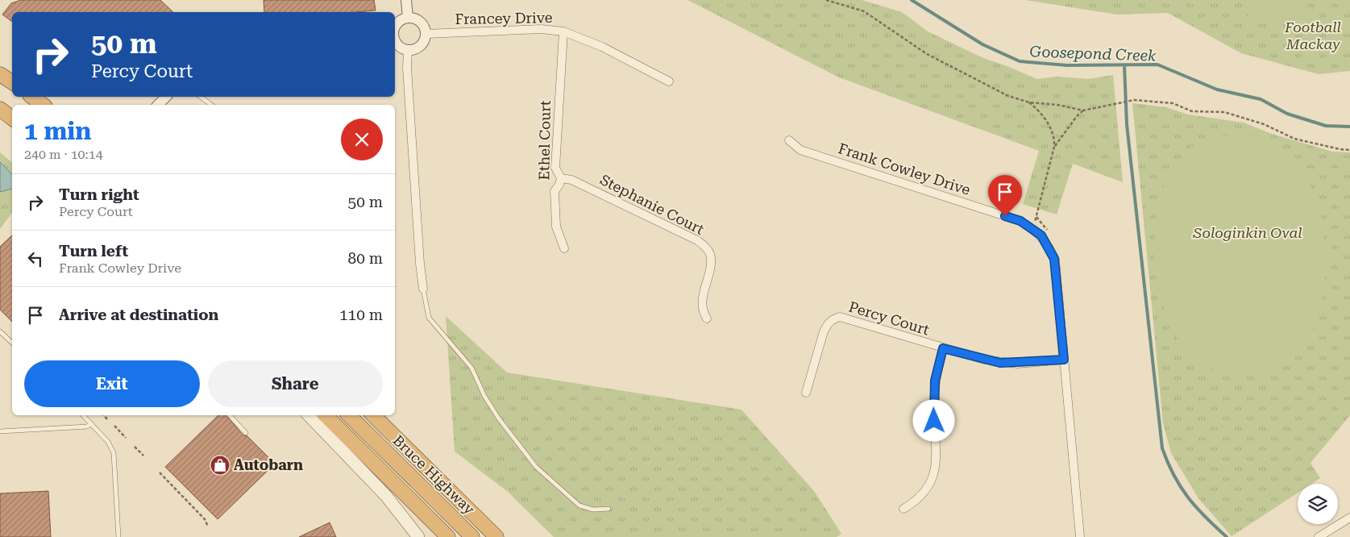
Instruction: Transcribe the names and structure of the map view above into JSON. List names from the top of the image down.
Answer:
{
  "streets": {
    "highway": ["Bruce Highway"],
    "street": [
      "Francey Drive",
      "Ethel Court",
      "Frank Cowley Drive",
      "Stephanie Court",
      "Percy Court"
    ]
  },
  "crossings": [
    ["Francey Drive", "Ethel Court"],
    ["Ethel Court", "Stephanie Court"],
    ["Frank Cowley Drive", "Percy Court"]
  ],
  "water": ["Goosepond Creek"],
  "parks": ["Football Mackay", "Sologinkin Oval"],
  "places": {
    "shop": ["Autobarn"]
  },
  "page": {
    "turn": ["50 m", "Percy Court"],
    "heading": ["1 min", "240 m · 10:14"],
    "list": [
      {
        "name": "Turn right",
        "note": "Percy Court",
        "value": "50 m"
      },
      {
        "name": "Turn left",
        "note": "Frank Cowley Drive",
        "value": "80 m"
      },
      {
        "name": "Arrive at destination",
        "value": "110 m"
      }
    ],
    "buttons": ["Exit", "Share"]
  }
}
